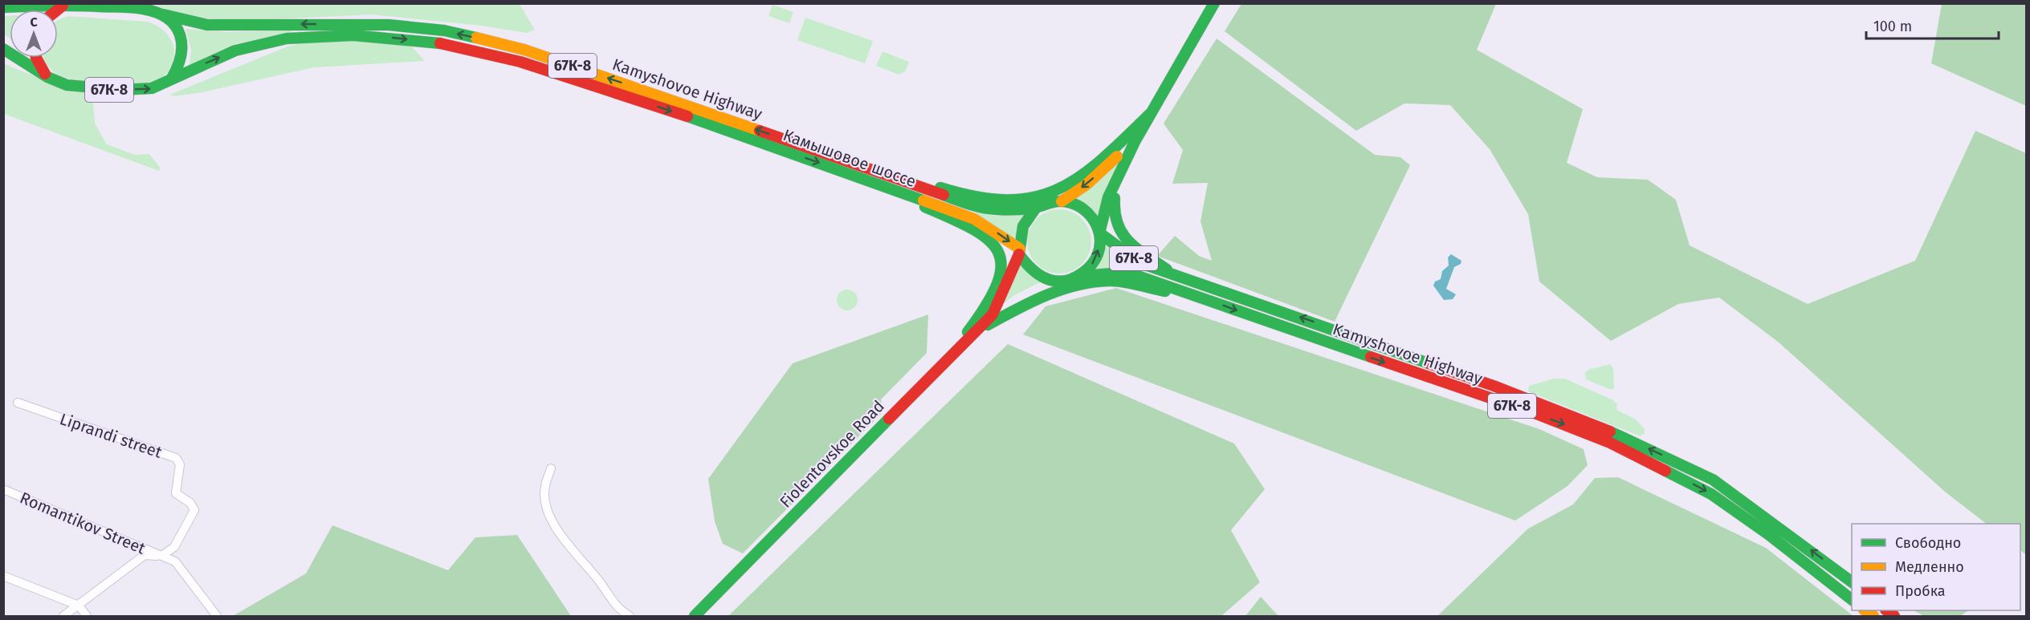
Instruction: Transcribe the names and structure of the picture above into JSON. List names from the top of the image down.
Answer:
{
  "streets": {
    "main road": [
      "67К-8",
      "Kamyshovoe Highway",
      "Камышовое шоссе",
      "Fiolentovskoe Road"
    ],
    "street": ["Liprandi street", "Romantikov Street"]
  },
  "crossings": [
    ["67К-8", "Kamyshovoe Highway"],
    ["67К-8", "Камышовое шоссе"],
    ["67К-8", "Fiolentovskoe Road"],
    ["Kamyshovoe Highway", "Камышовое шоссе"],
    ["Kamyshovoe Highway", "Fiolentovskoe Road"],
    ["Камышовое шоссе", "Fiolentovskoe Road"],
    ["Liprandi street", "Romantikov Street"]
  ],
  "one_way": ["Камышовое шоссе"],
  "legend": ["Свободно", "Медленно", "Пробка"],
  "scale_bar": "100 m",
  "north": "top"
}
